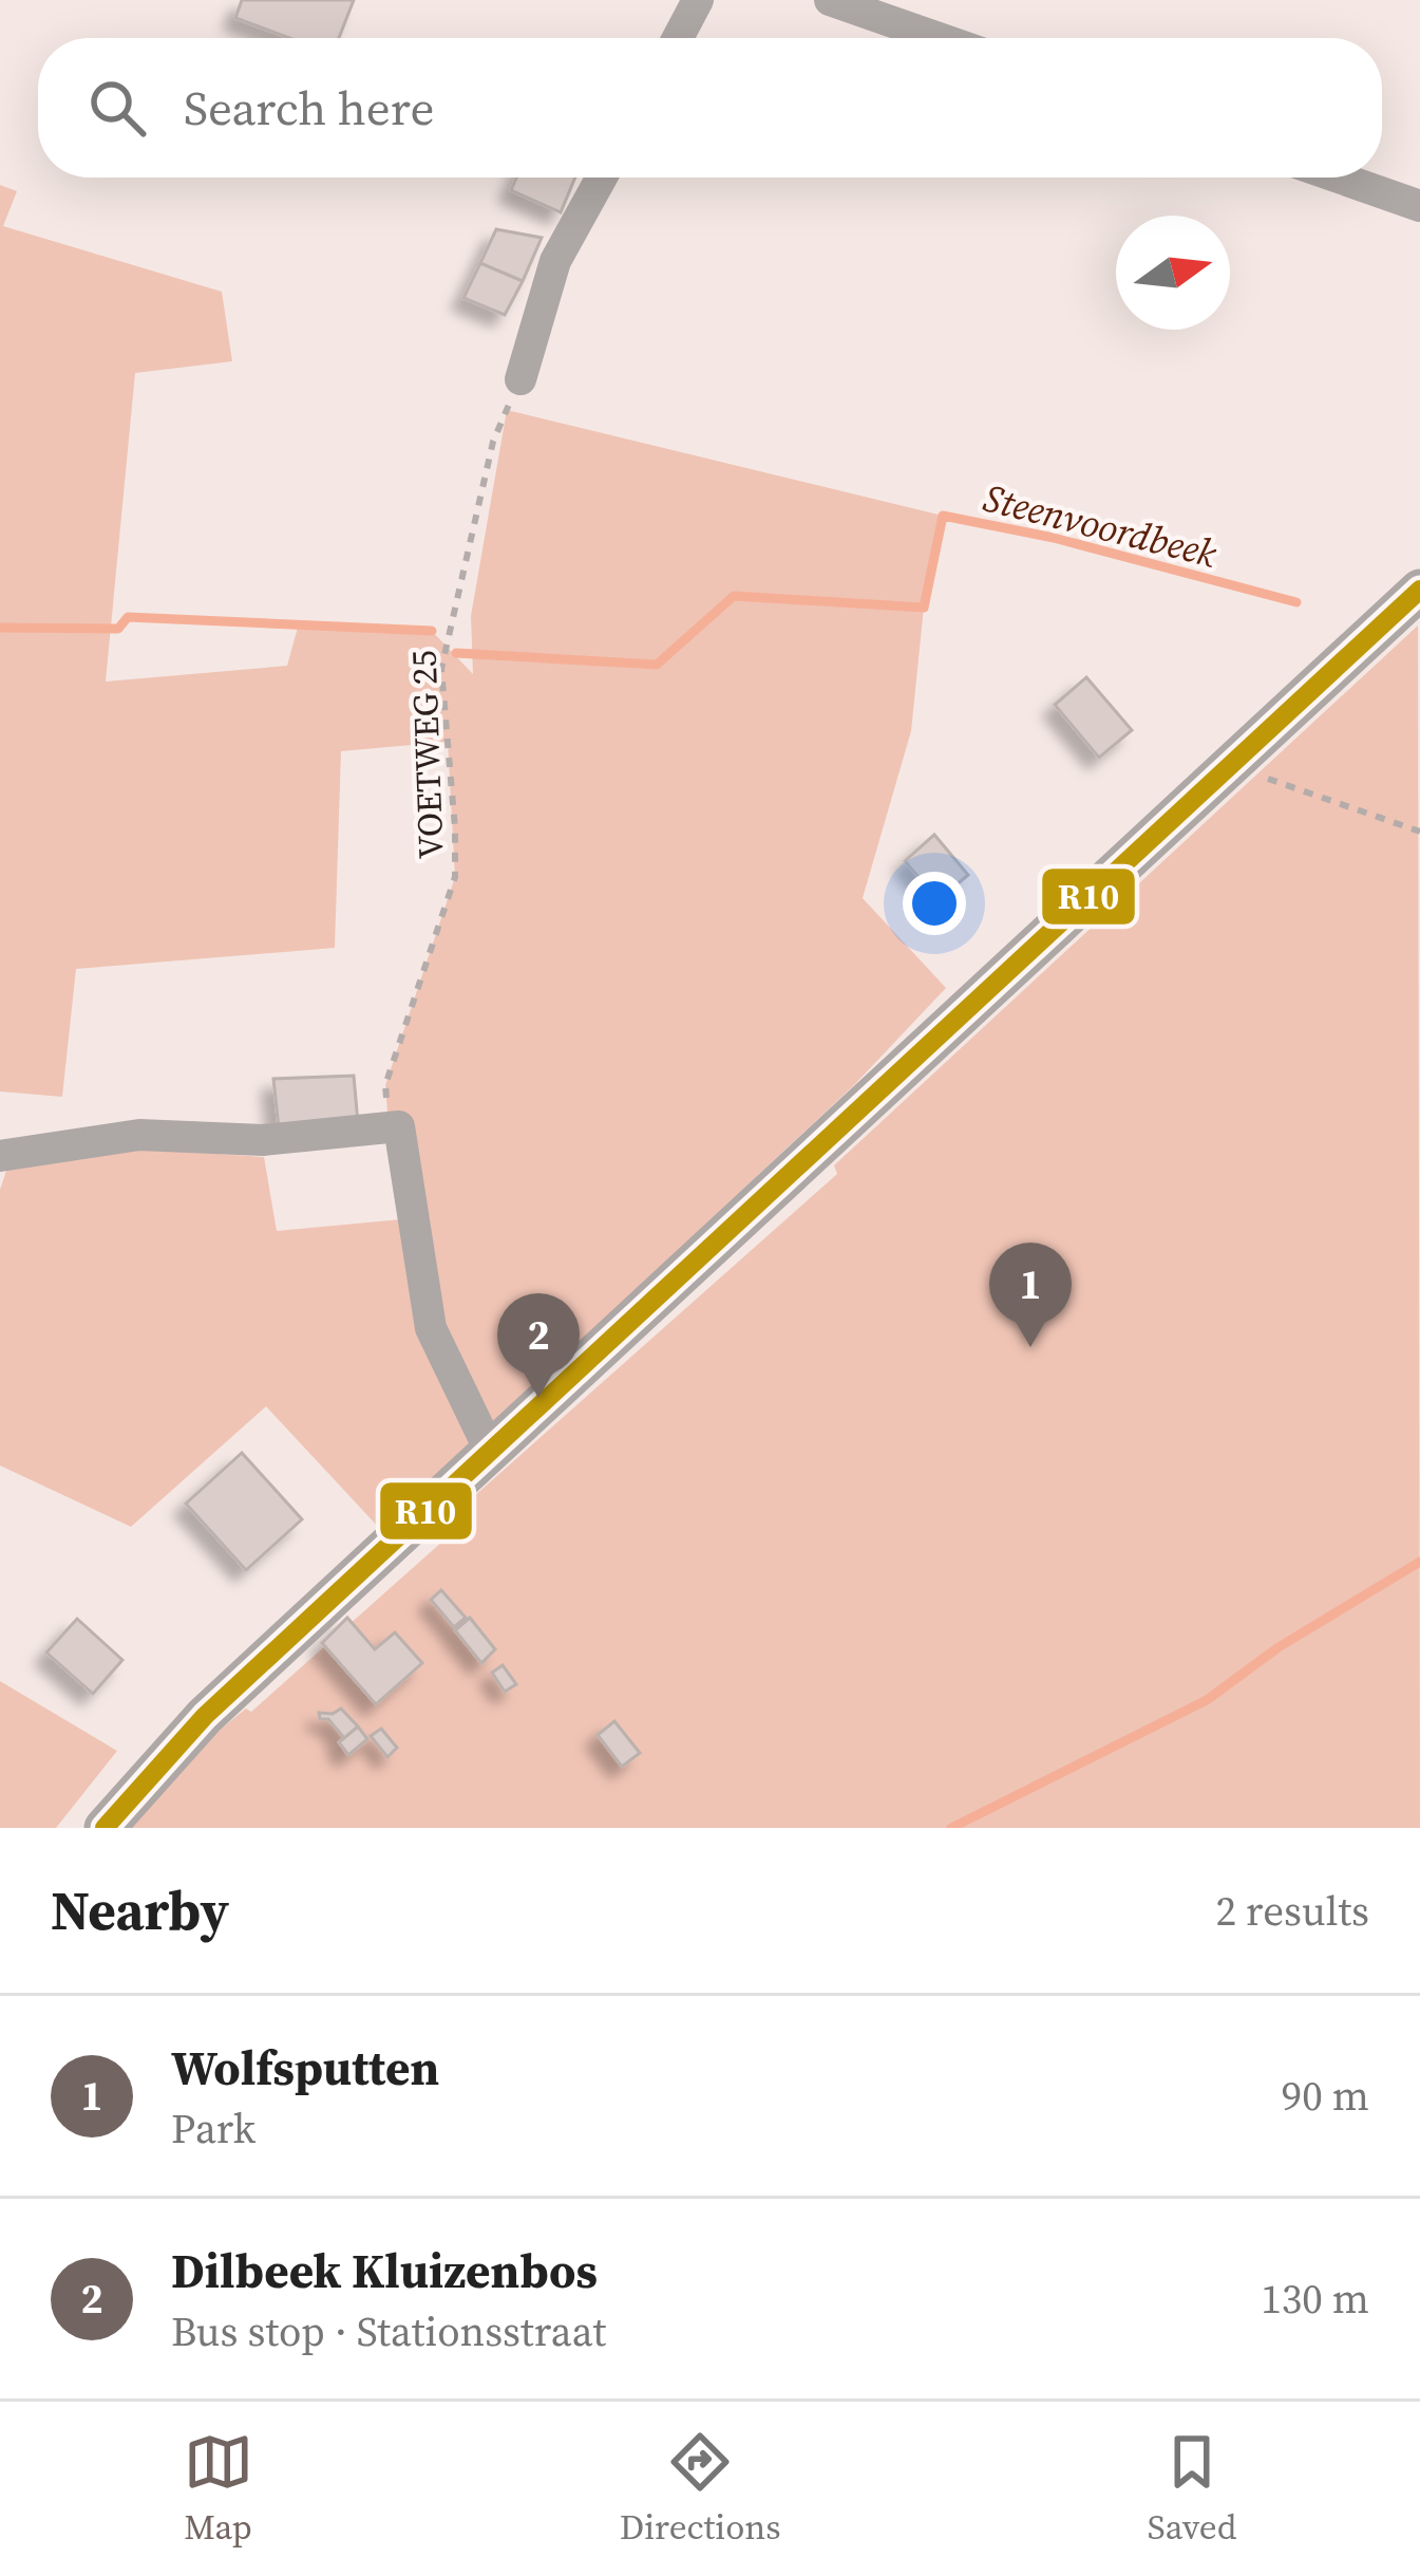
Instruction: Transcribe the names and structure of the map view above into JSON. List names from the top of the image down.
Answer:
{
  "streets": {
    "path": ["VOETWEG 25"]
  },
  "water": ["Steenvoordbeek"],
  "lines": ["transit line R10"],
  "north": "right",
  "page": {
    "search": "Search here",
    "pins": ["1", "2"],
    "heading": ["Nearby", "2 results"],
    "list": [
      {
        "mark": "1",
        "name": "Wolfsputten",
        "note": "Park",
        "value": "90 m"
      },
      {
        "mark": "2",
        "name": "Dilbeek Kluizenbos",
        "note": "Bus stop · Stationsstraat",
        "value": "130 m"
      }
    ],
    "nav": ["Map", "Directions", "Saved"]
  }
}
